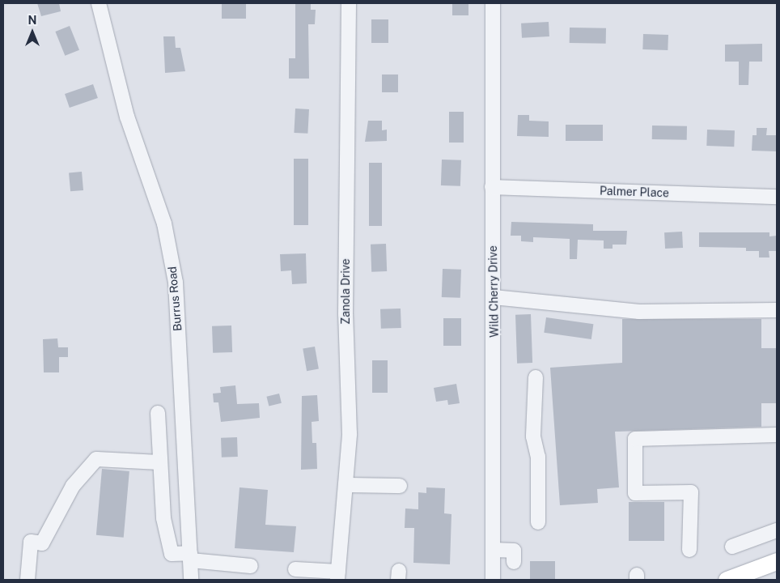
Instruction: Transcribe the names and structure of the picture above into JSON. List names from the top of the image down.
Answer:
{
  "streets": {
    "street": [
      "Palmer Place",
      "Zanola Drive",
      "Wild Cherry Drive",
      "Burrus Road"
    ]
  },
  "crossings": [
    ["Palmer Place", "Wild Cherry Drive"]
  ],
  "north": "top"
}
